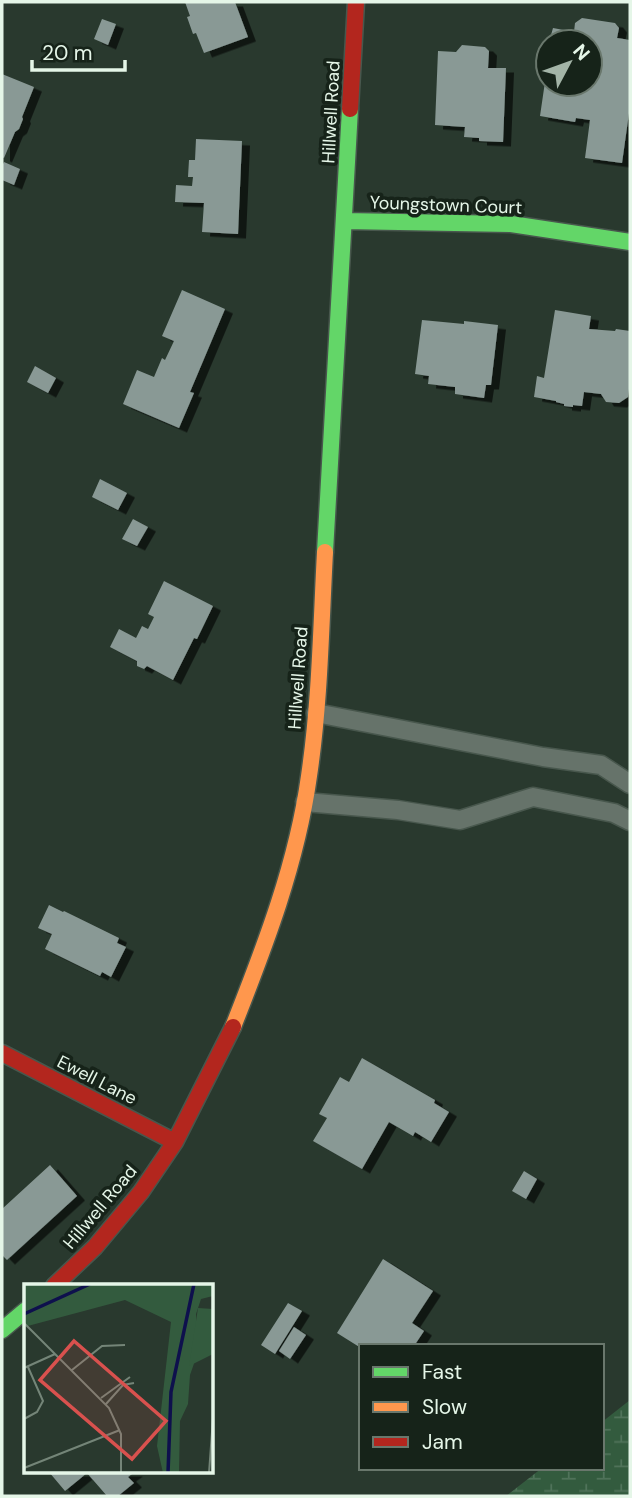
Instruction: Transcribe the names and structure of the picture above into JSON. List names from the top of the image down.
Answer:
{
  "streets": {
    "street": ["Hillwell Road", "Youngstown Court", "Ewell Lane"]
  },
  "crossings": [
    ["Hillwell Road", "Youngstown Court"],
    ["Hillwell Road", "Ewell Lane"]
  ],
  "legend": ["Fast", "Slow", "Jam"],
  "scale_bar": "20 m",
  "north": "top right"
}
